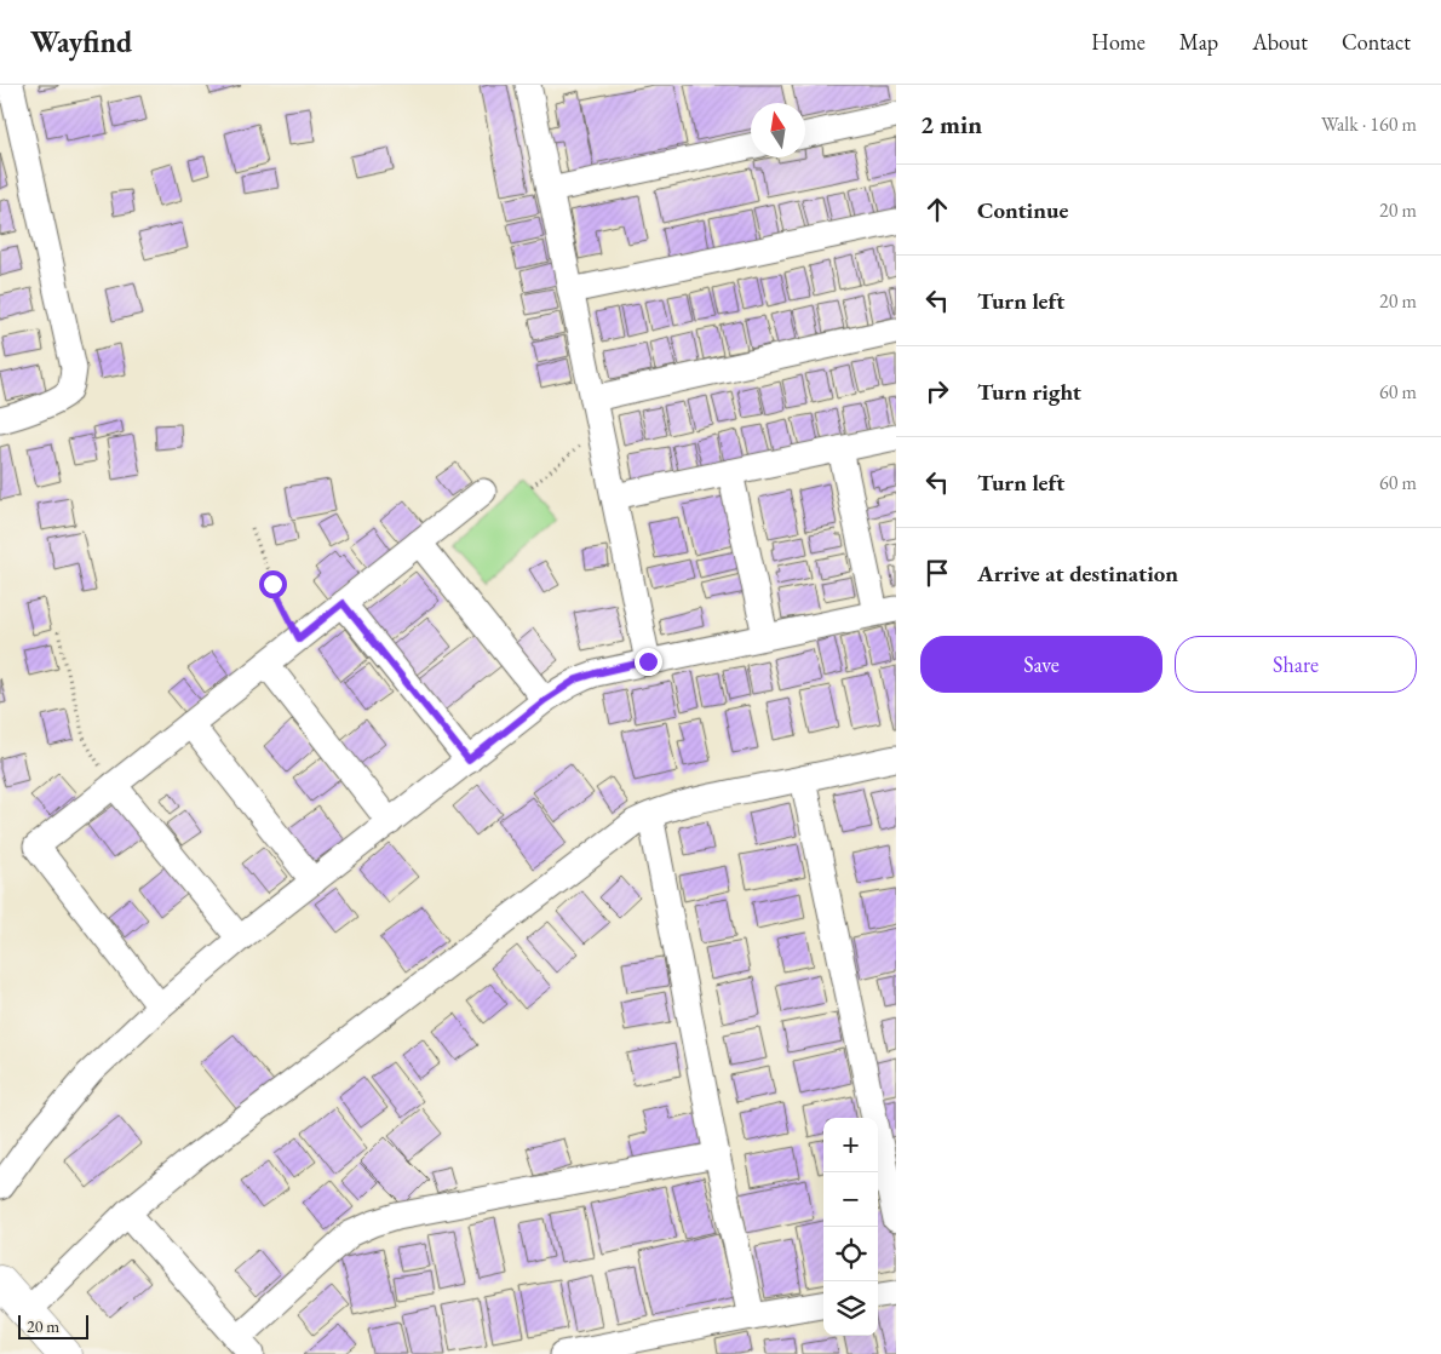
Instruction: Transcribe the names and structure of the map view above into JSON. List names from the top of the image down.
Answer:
{
  "scale_bar": "20 m",
  "north": "top",
  "page": {
    "header": "Wayfind",
    "nav": [
      "Home",
      "Map",
      "About",
      "Contact"
    ],
    "heading": ["2 min", "Walk · 160 m"],
    "list": [
      ["Continue", "20 m"],
      ["Turn left", "20 m"],
      ["Turn right", "60 m"],
      ["Turn left", "60 m"],
      "Arrive at destination"
    ],
    "buttons": ["Save", "Share"],
    "map_buttons": ["+", "−"],
    "scale": "20 m"
  }
}
